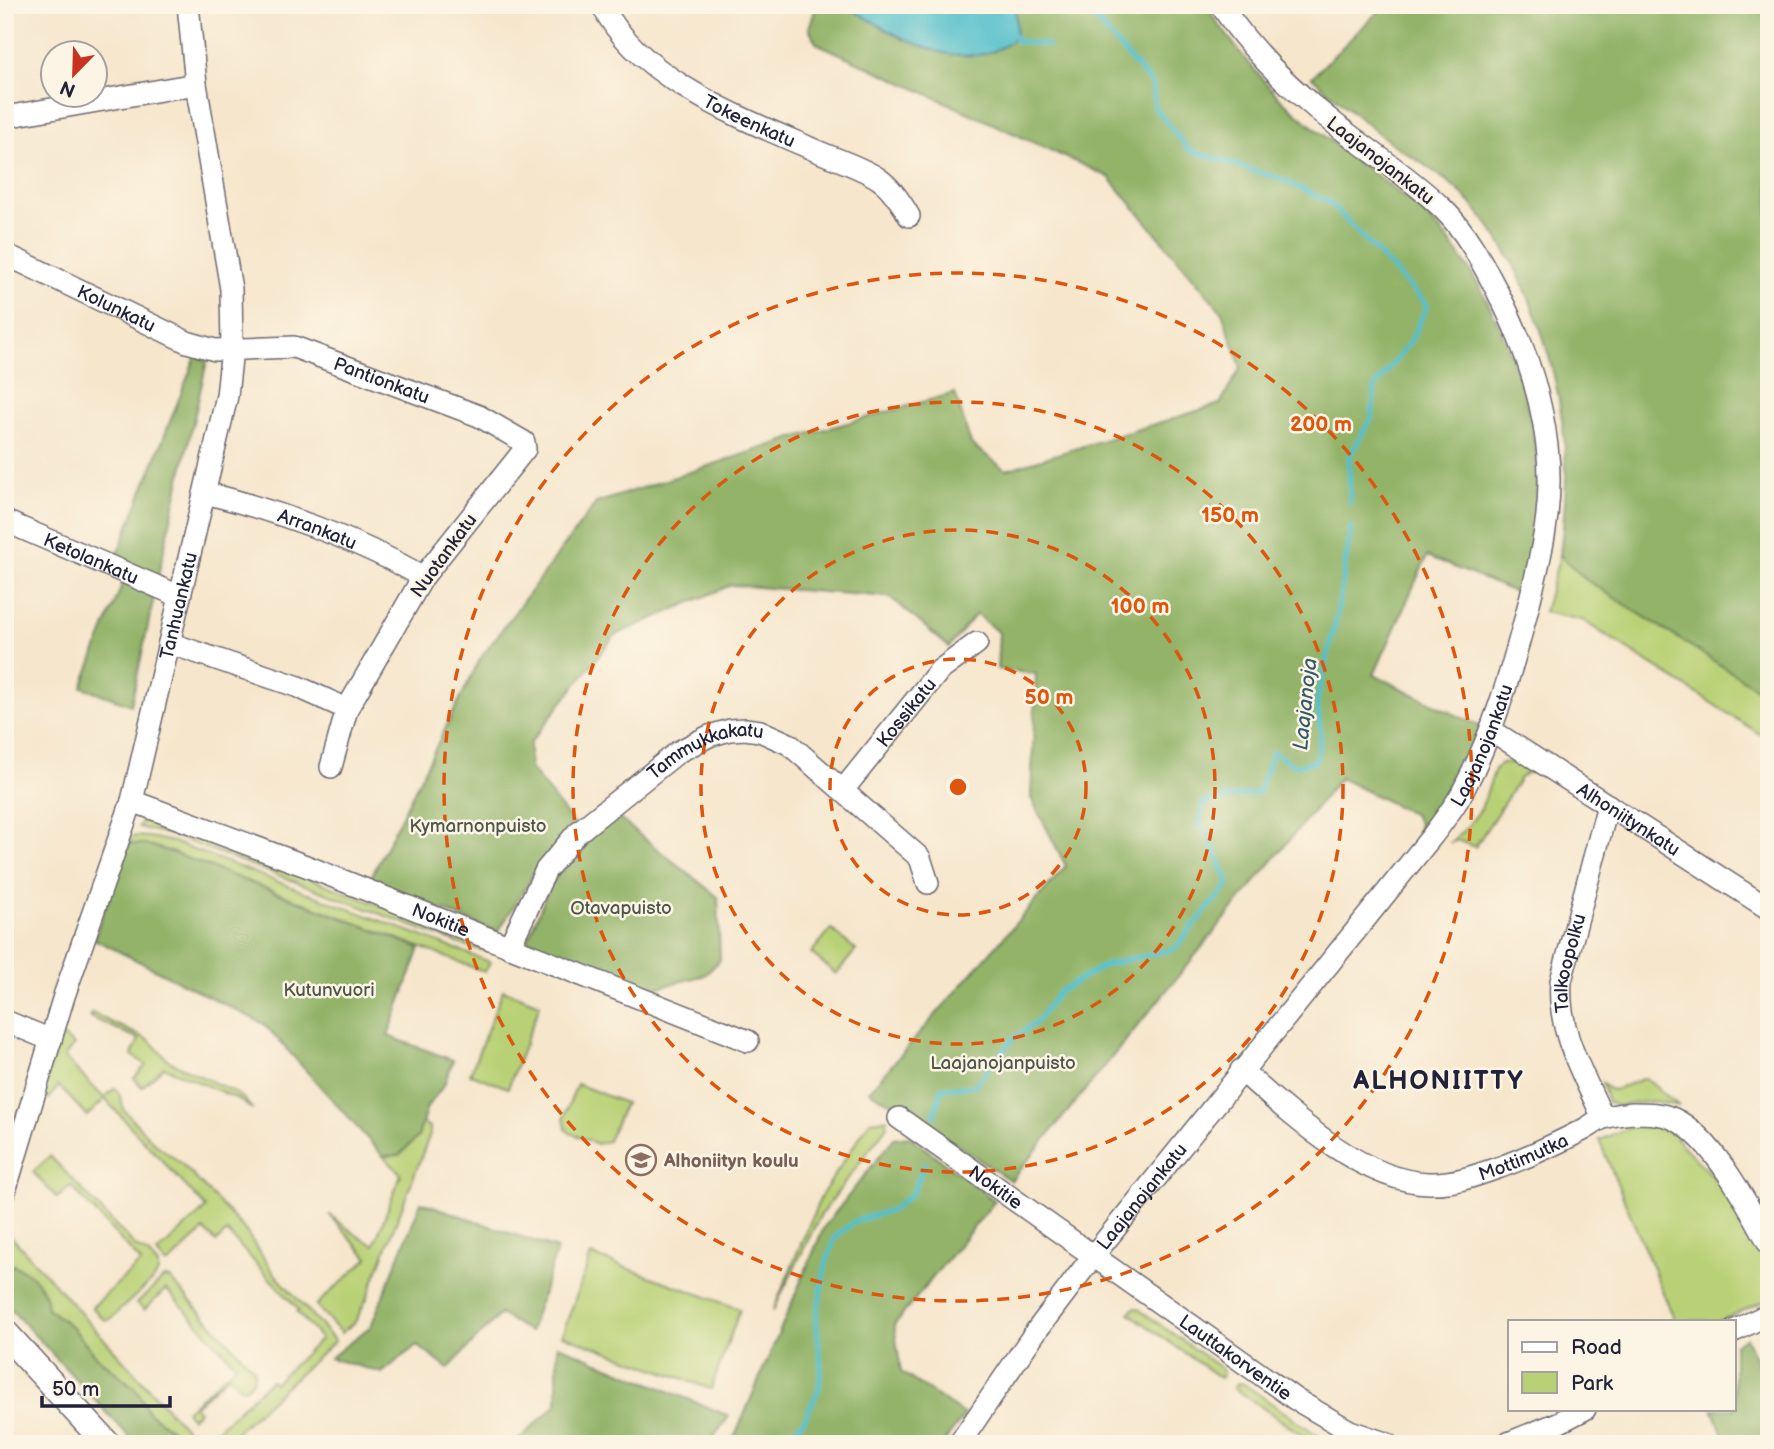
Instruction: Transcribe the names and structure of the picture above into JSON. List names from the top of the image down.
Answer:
{
  "streets": {
    "street": [
      "Tokeenkatu",
      "Laajanojankatu",
      "Kolunkatu",
      "Pantionkatu",
      "Arrankatu",
      "Nuotankatu",
      "Ketolankatu",
      "Tanhuankatu",
      "Kossikatu",
      "Tammukkakatu",
      "Alhoniitynkatu",
      "Nokitie",
      "Talkoopolku",
      "Mottimutka",
      "Lauttakorventie"
    ]
  },
  "crossings": [
    ["Laajanojankatu", "Alhoniitynkatu"],
    ["Laajanojankatu", "Nokitie"],
    ["Laajanojankatu", "Mottimutka"],
    ["Laajanojankatu", "Lauttakorventie"],
    ["Kolunkatu", "Pantionkatu"],
    ["Kolunkatu", "Tanhuankatu"],
    ["Pantionkatu", "Nuotankatu"],
    ["Pantionkatu", "Tanhuankatu"],
    ["Arrankatu", "Nuotankatu"],
    ["Arrankatu", "Tanhuankatu"],
    ["Ketolankatu", "Tanhuankatu"],
    ["Tanhuankatu", "Nokitie"],
    ["Kossikatu", "Tammukkakatu"],
    ["Tammukkakatu", "Nokitie"],
    ["Alhoniitynkatu", "Talkoopolku"],
    ["Nokitie", "Lauttakorventie"],
    ["Talkoopolku", "Mottimutka"]
  ],
  "districts": ["ALHONIITTY"],
  "water": ["Laajanoja"],
  "parks": [
    "Kymarnonpuisto",
    "Otavapuisto",
    "Kutunvuori",
    "Laajanojanpuisto"
  ],
  "places": {
    "school or university": ["Alhoniityn koulu"]
  },
  "legend": ["Road", "Park"],
  "scale_bar": "50 m",
  "north": "bottom left",
  "rings": [
    "200 m",
    "150 m",
    "100 m",
    "50 m"
  ]
}
